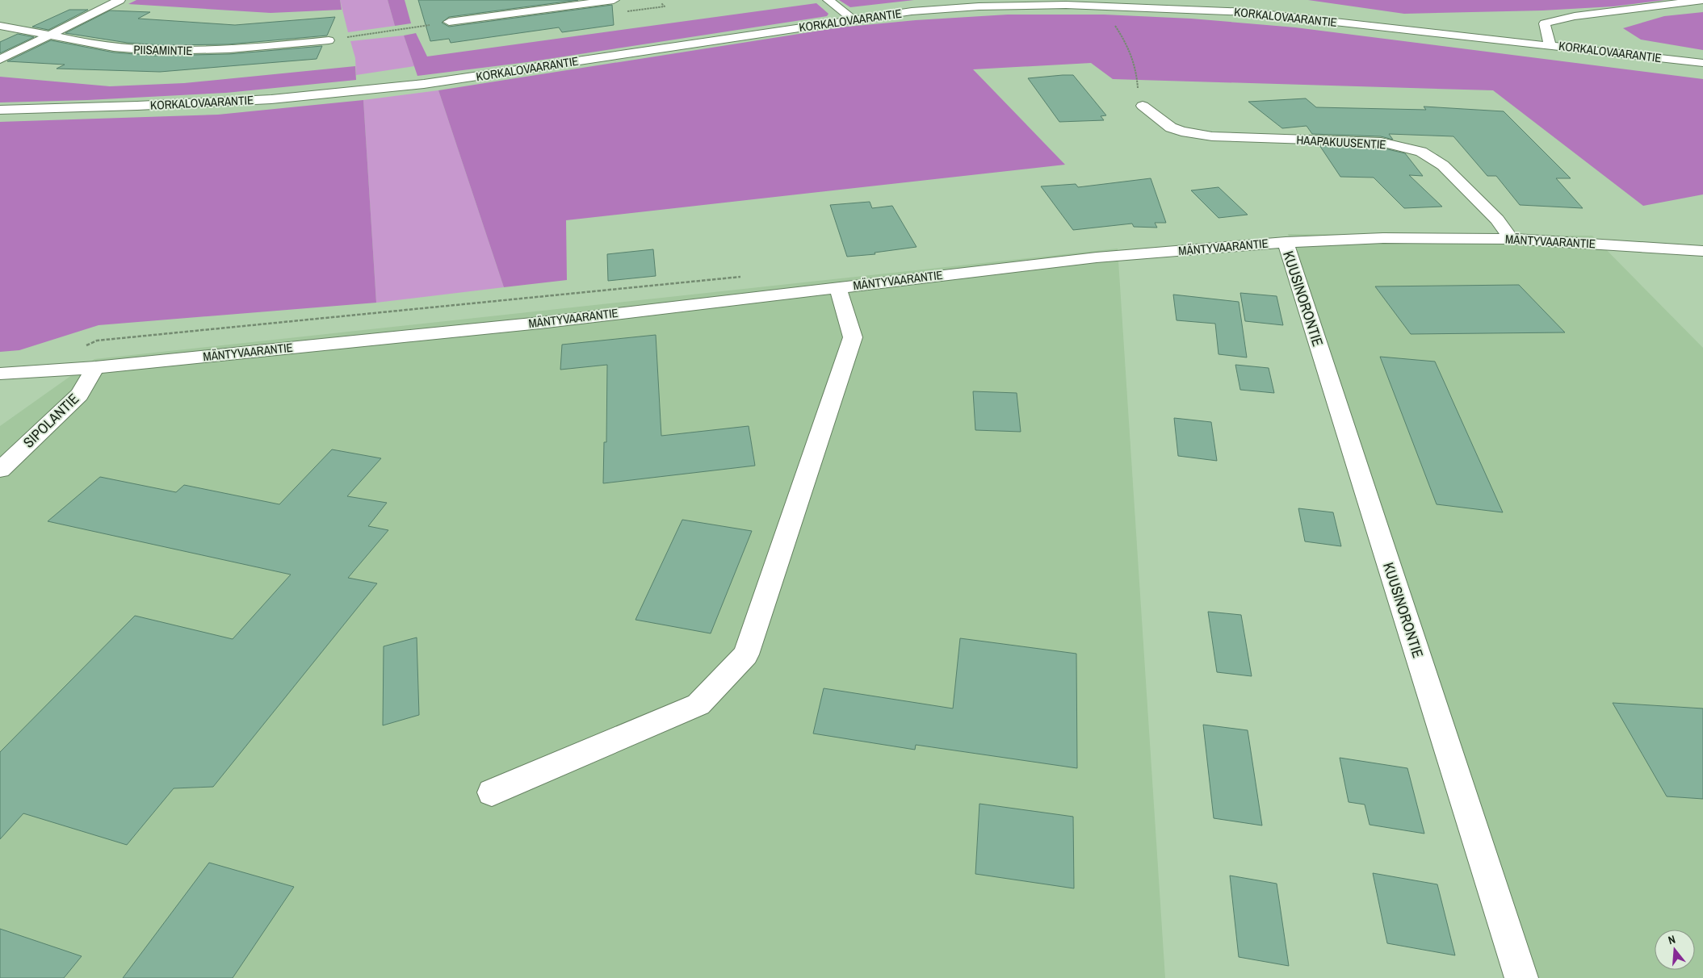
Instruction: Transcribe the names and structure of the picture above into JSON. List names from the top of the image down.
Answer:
{
  "streets": {
    "street": [
      "KORKALOVAARANTIE",
      "PIISAMINTIE",
      "HAAPAKUUSENTIE",
      "MÄNTYVAARANTIE",
      "KUUSINORONTIE",
      "SIPOLANTIE"
    ]
  },
  "crossings": [
    ["HAAPAKUUSENTIE", "MÄNTYVAARANTIE"],
    ["MÄNTYVAARANTIE", "KUUSINORONTIE"],
    ["MÄNTYVAARANTIE", "SIPOLANTIE"]
  ],
  "north": "top"
}
